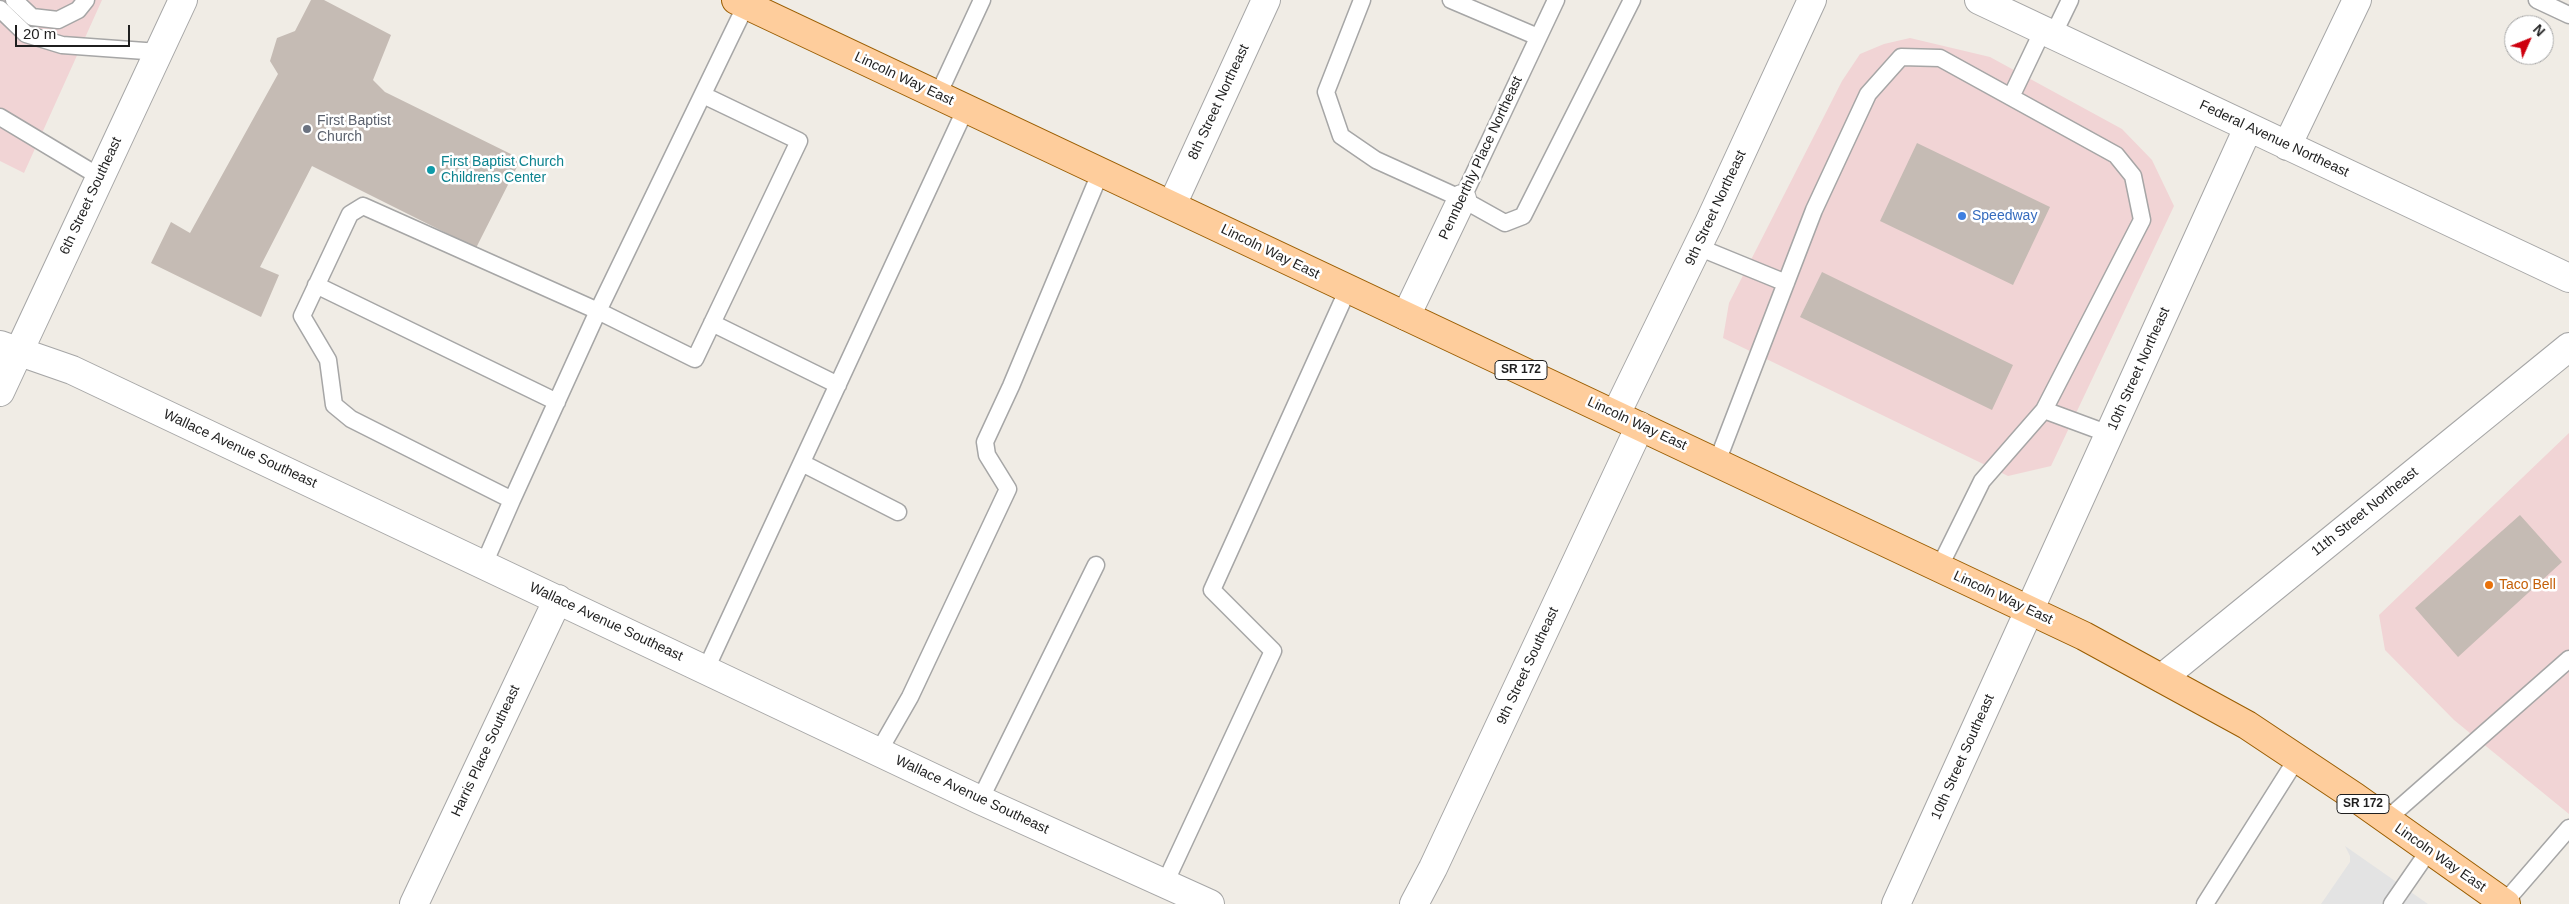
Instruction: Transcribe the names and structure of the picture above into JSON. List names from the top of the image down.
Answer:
{
  "streets": {
    "main road": ["Lincoln Way East", "SR 172"],
    "street": [
      "8th Street Northeast",
      "Federal Avenue Northeast",
      "Pennberthly Place Northeast",
      "6th Street Southeast",
      "9th Street Northeast",
      "10th Street Northeast",
      "Wallace Avenue Southeast",
      "11th Street Northeast",
      "9th Street Southeast",
      "Harris Place Southeast",
      "10th Street Southeast"
    ]
  },
  "crossings": [
    ["Lincoln Way East", "8th Street Northeast"],
    ["Lincoln Way East", "Pennberthly Place Northeast"],
    ["Lincoln Way East", "9th Street Northeast"],
    ["Lincoln Way East", "10th Street Northeast"],
    ["Lincoln Way East", "11th Street Northeast"],
    ["Lincoln Way East", "9th Street Southeast"],
    ["Lincoln Way East", "10th Street Southeast"],
    ["Federal Avenue Northeast", "10th Street Northeast"],
    ["6th Street Southeast", "Wallace Avenue Southeast"],
    ["10th Street Northeast", "10th Street Southeast"],
    ["Wallace Avenue Southeast", "Harris Place Southeast"]
  ],
  "places": [
    "First Baptist Church",
    "First Baptist Church Childrens Center",
    "Speedway",
    "Taco Bell"
  ],
  "scale_bar": "20 m",
  "north": "top right"
}
